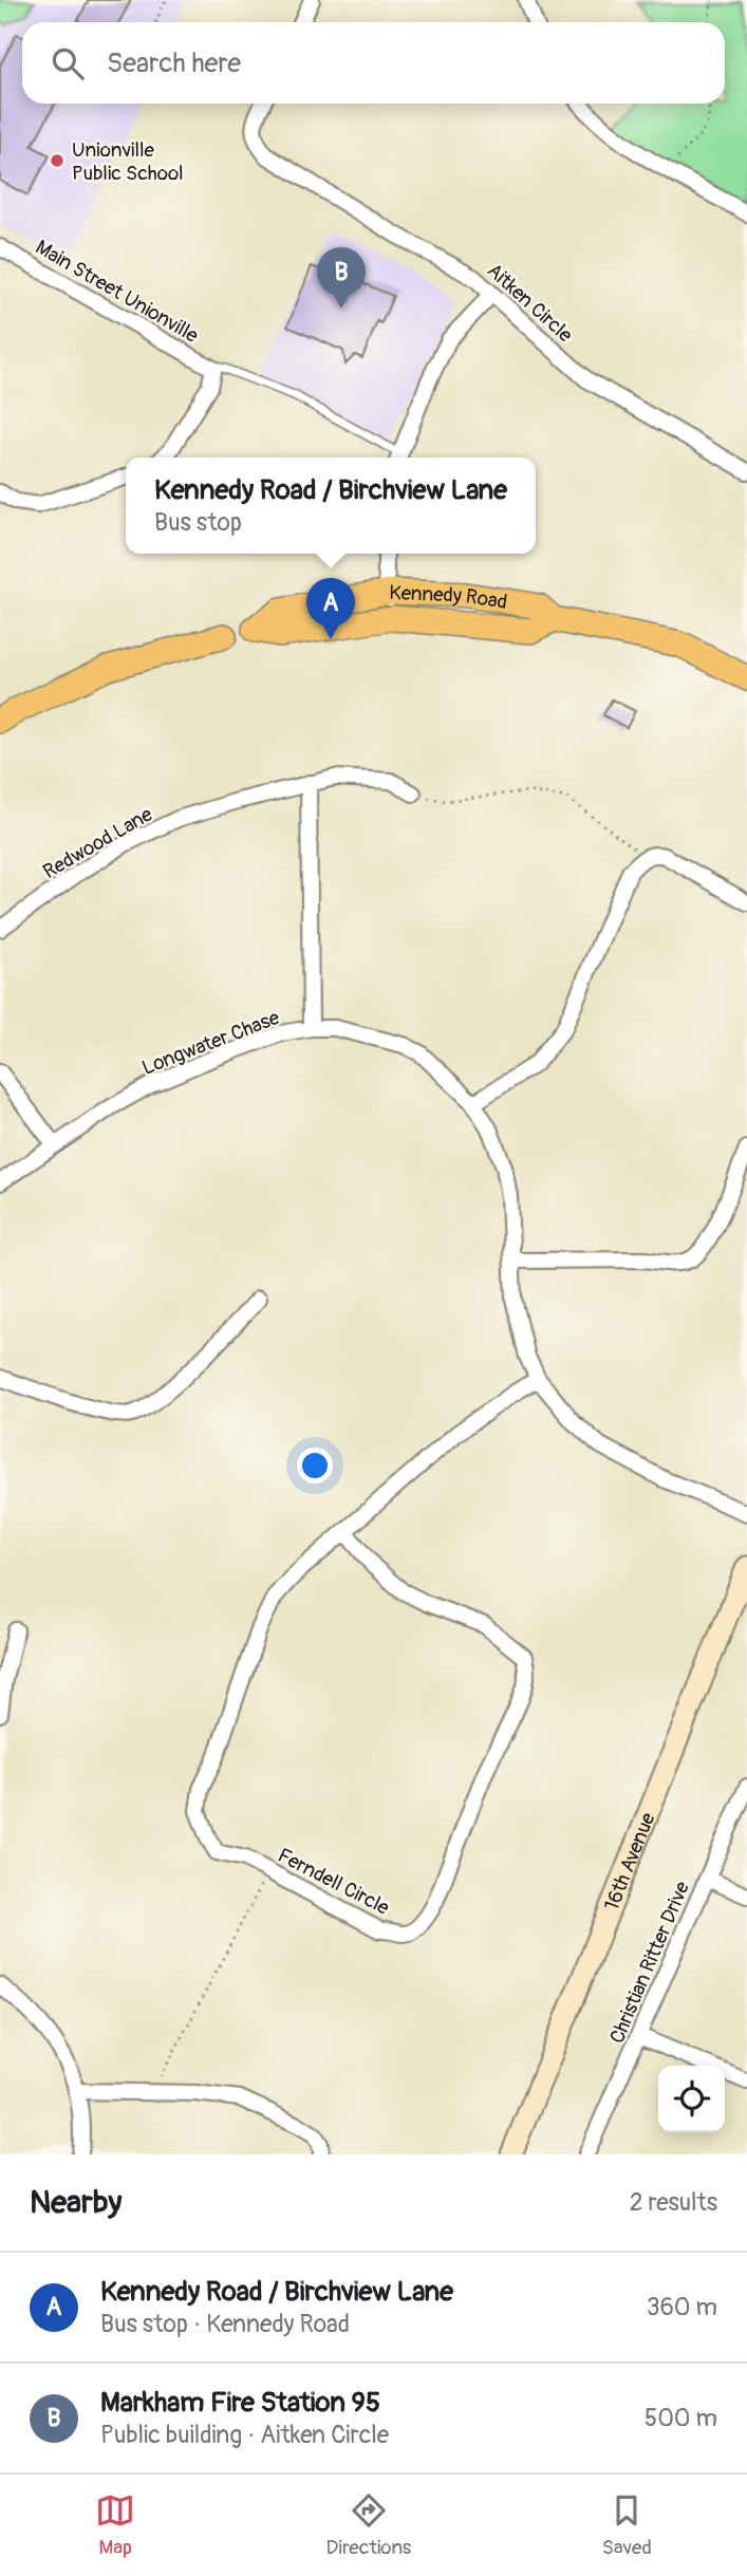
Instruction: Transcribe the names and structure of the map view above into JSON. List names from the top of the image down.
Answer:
{
  "streets": {
    "main road": ["Kennedy Road", "16th Avenue"],
    "street": [
      "Main Street Unionville",
      "Aitken Circle",
      "Redwood Lane",
      "Longwater Chase",
      "Ferndell Circle",
      "Christian Ritter Drive"
    ]
  },
  "crossings": [
    ["Longwater Chase", "Ferndell Circle"]
  ],
  "places": ["Unionville Public School"],
  "page": {
    "search": "Search here",
    "pins": ["B", "A"],
    "popup": ["Kennedy Road / Birchview Lane", "Bus stop"],
    "heading": ["Nearby", "2 results"],
    "list": [
      {
        "mark": "A",
        "name": "Kennedy Road / Birchview Lane",
        "note": "Bus stop · Kennedy Road",
        "value": "360 m"
      },
      {
        "mark": "B",
        "name": "Markham Fire Station 95",
        "note": "Public building · Aitken Circle",
        "value": "500 m"
      }
    ],
    "nav": ["Map", "Directions", "Saved"]
  }
}
